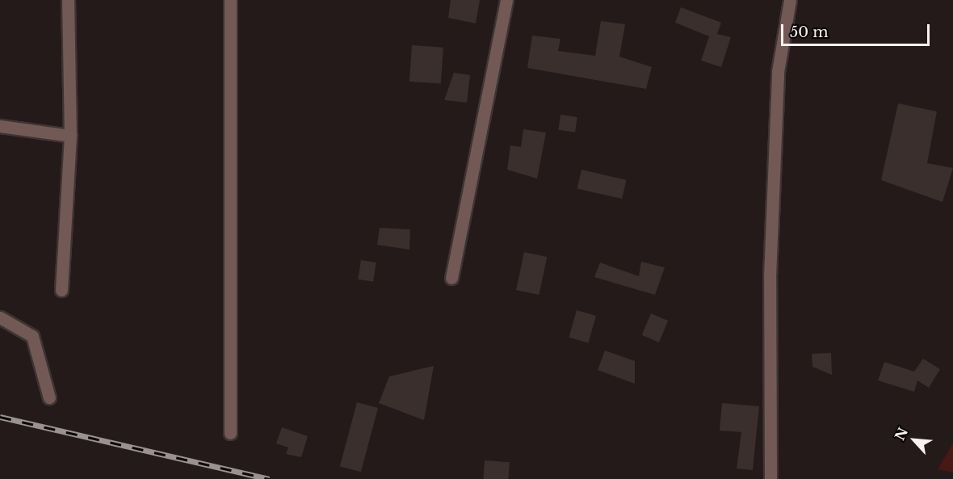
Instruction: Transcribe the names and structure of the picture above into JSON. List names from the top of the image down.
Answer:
{
  "scale_bar": "50 m",
  "north": "top left"
}
